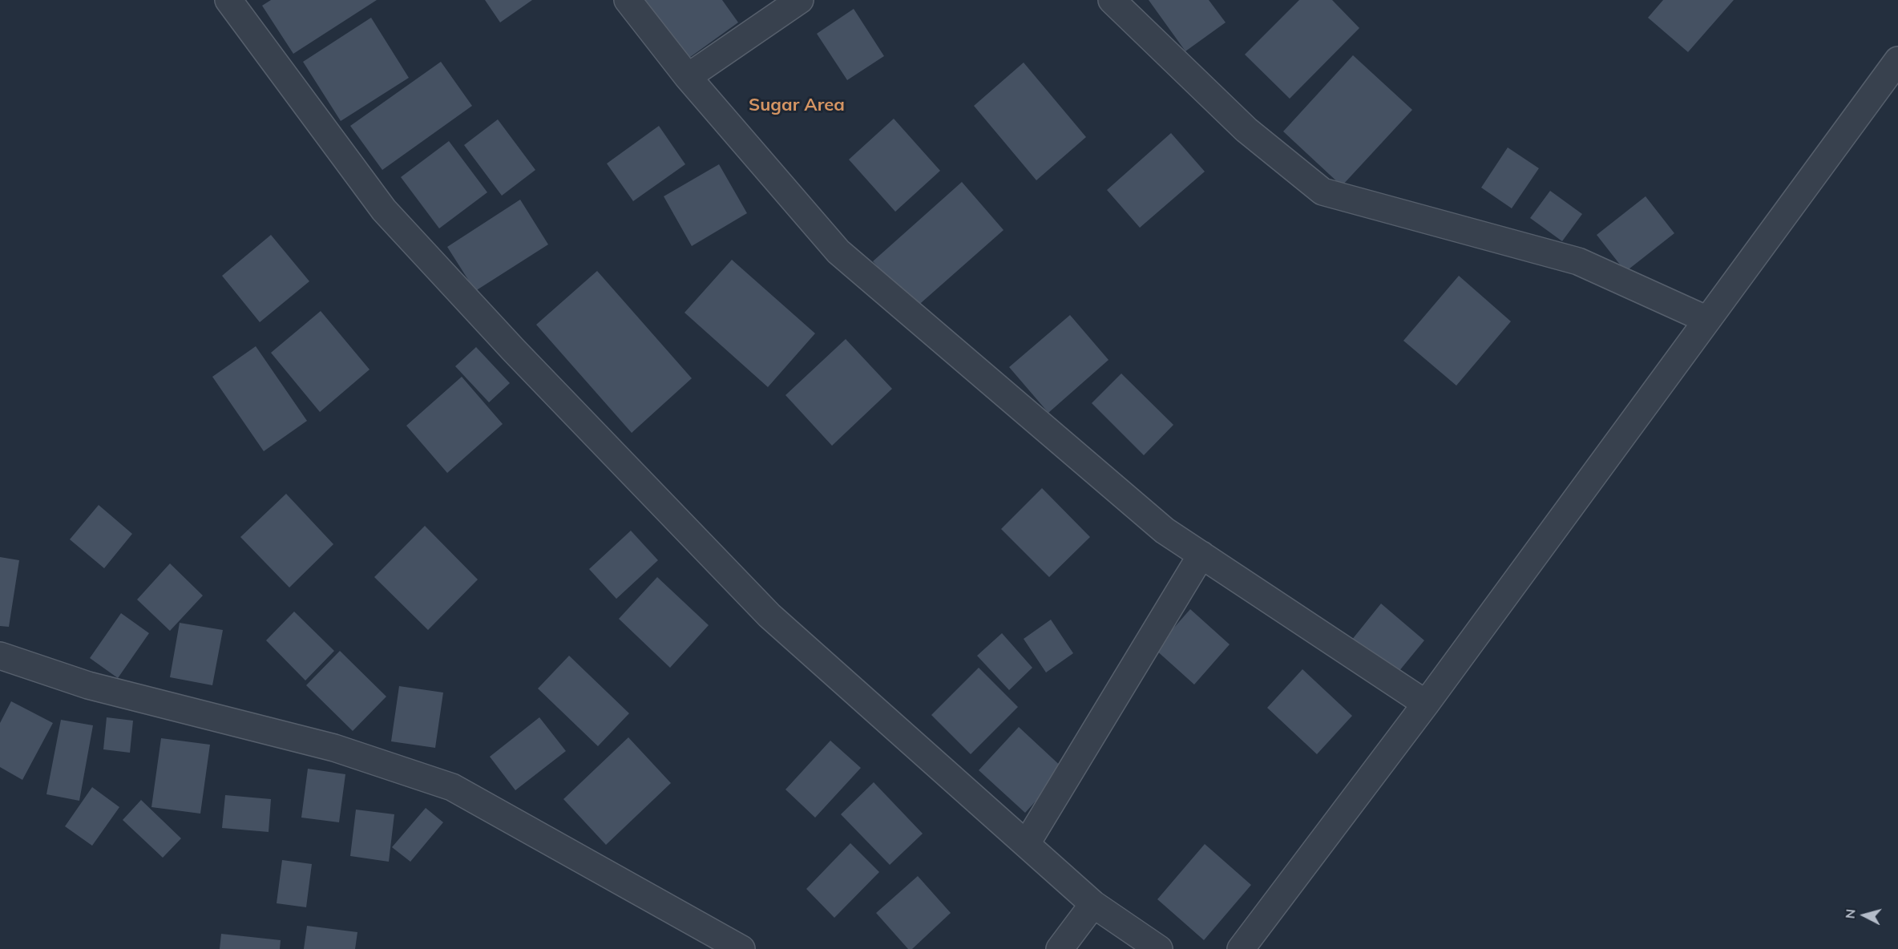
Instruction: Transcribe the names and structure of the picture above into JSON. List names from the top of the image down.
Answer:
{
  "districts": ["Sugar Area"],
  "north": "left"
}
